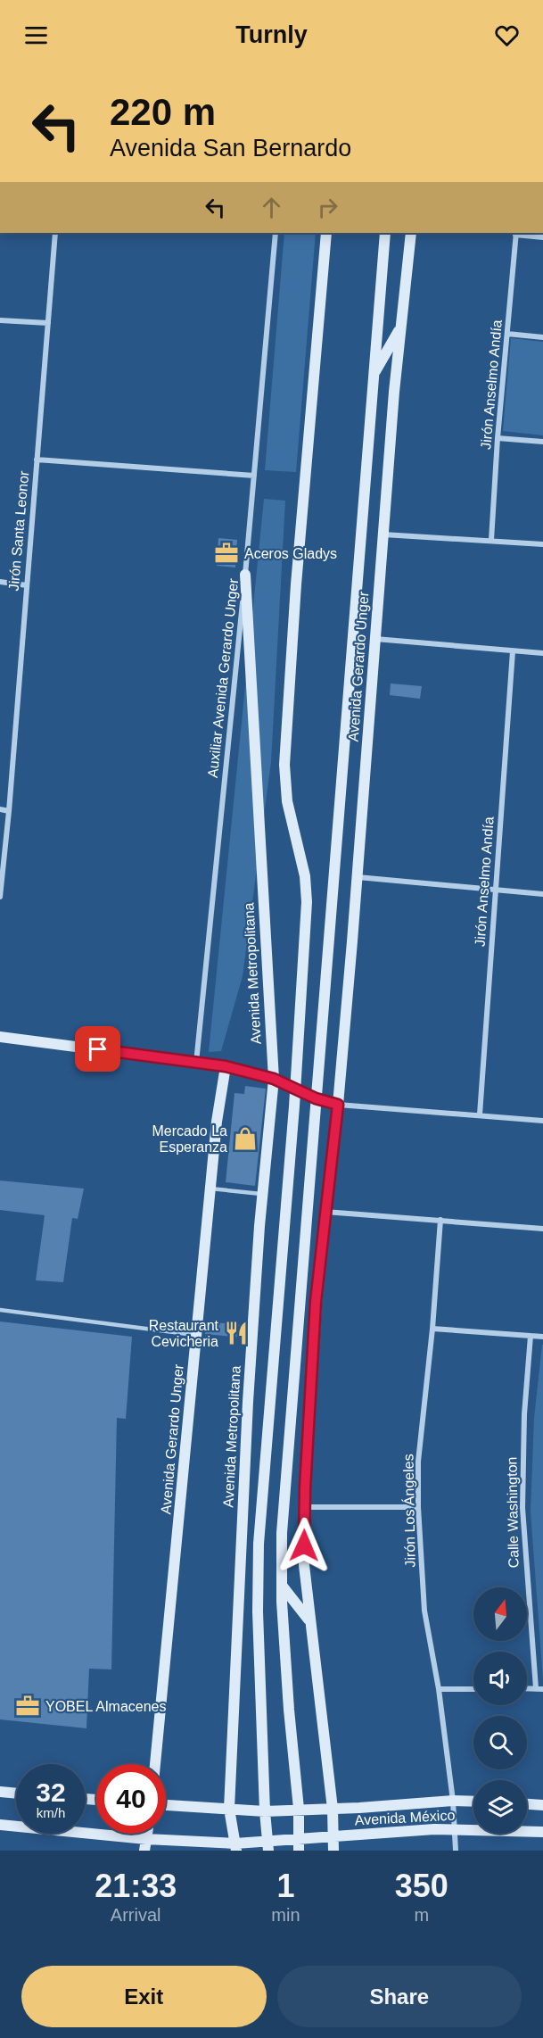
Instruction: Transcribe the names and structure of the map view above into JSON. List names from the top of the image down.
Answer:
{
  "streets": {
    "main road": ["Avenida Gerardo Unger", "Avenida Metropolitana", "Avenida México"],
    "street": [
      "Jirón Anselmo Andía",
      "Jirón Santa Leonor",
      "Auxiliar Avenida Gerardo Unger",
      "Jirón Los Ángeles",
      "Calle Washington"
    ]
  },
  "crossings": [
    ["Auxiliar Avenida Gerardo Unger", "Avenida Metropolitana"],
    ["Avenida Metropolitana", "Avenida México"],
    ["Jirón Los Ángeles", "Avenida México"]
  ],
  "places": {
    "office": ["Aceros Gladys", "YOBEL Almacenes"],
    "shop": ["Mercado La Esperanza"],
    "restaurant": ["Restaurant Cevicheria"]
  },
  "north": "top",
  "page": {
    "header": "Turnly",
    "turn": ["220 m", "Avenida San Bernardo"],
    "speed": "32 km/h",
    "limit": "40",
    "eta": [
      "21:33",
      "Arrival",
      "1",
      "min",
      "350",
      "m"
    ],
    "buttons": ["Exit", "Share"]
  }
}
